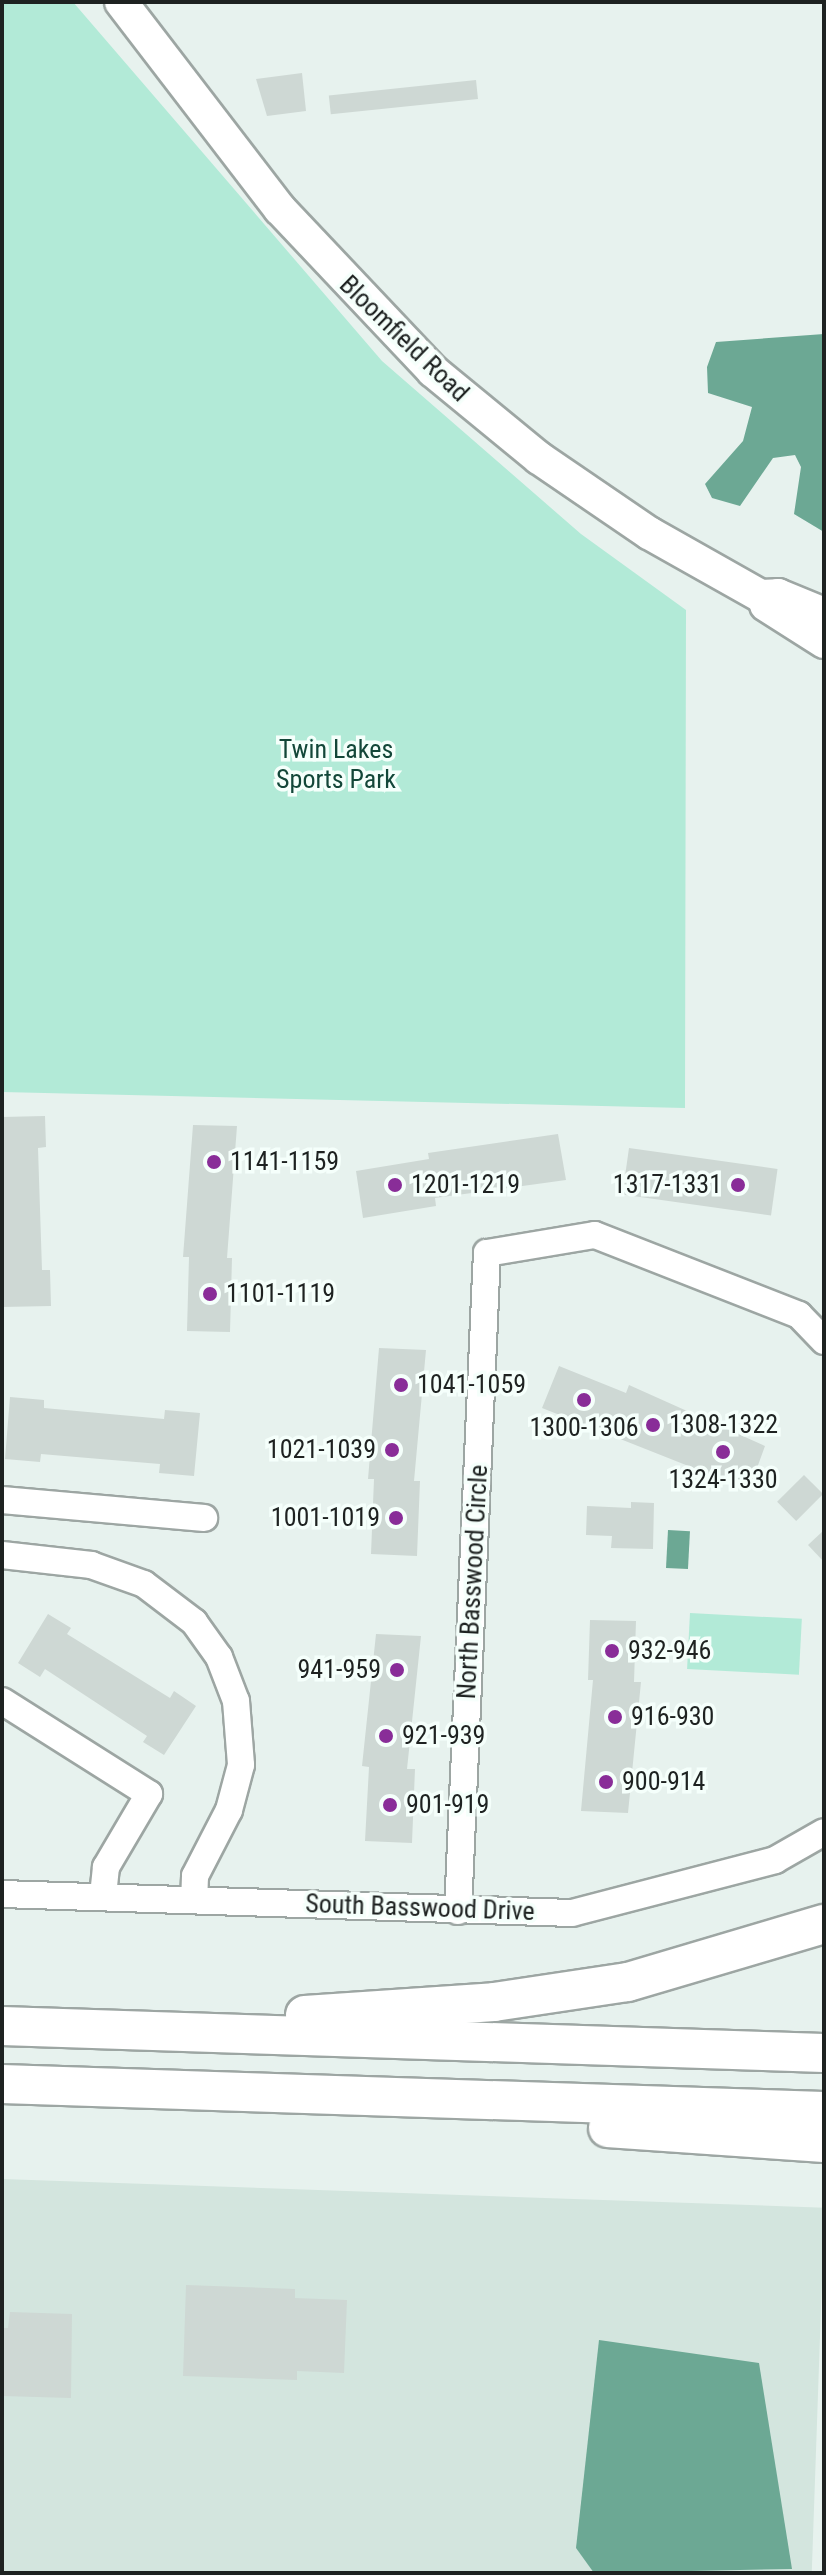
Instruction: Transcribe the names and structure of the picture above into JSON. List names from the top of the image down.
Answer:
{
  "streets": {
    "main road": ["Bloomfield Road"],
    "street": ["North Basswood Circle", "South Basswood Drive"]
  },
  "crossings": [
    ["North Basswood Circle", "South Basswood Drive"]
  ],
  "parks": ["Twin Lakes Sports Park"],
  "places": [
    "1141-1159",
    "1201-1219",
    "1317-1331",
    "1101-1119",
    "1041-1059",
    "1300-1306",
    "1308-1322",
    "1021-1039",
    "1324-1330",
    "1001-1019",
    "932-946",
    "941-959",
    "916-930",
    "921-939",
    "900-914",
    "901-919"
  ]
}
